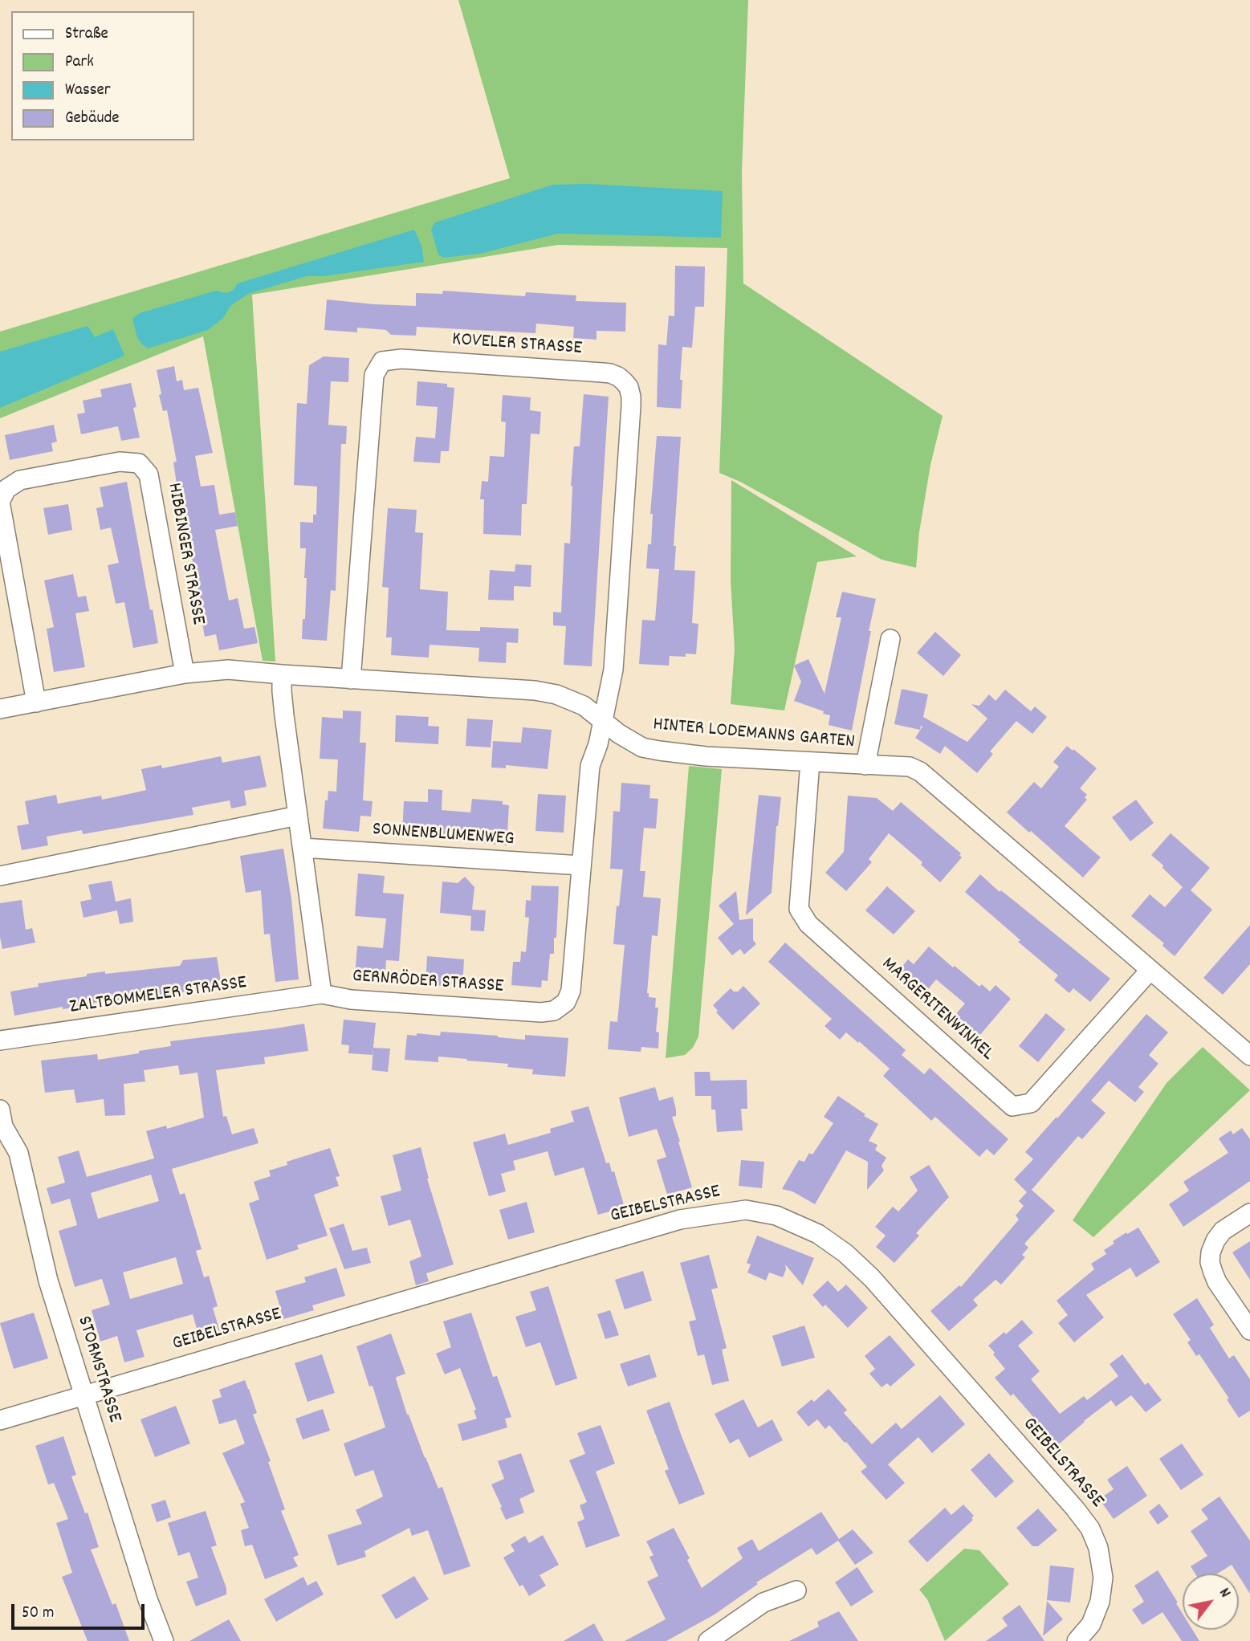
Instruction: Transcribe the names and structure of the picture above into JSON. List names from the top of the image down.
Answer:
{
  "streets": {
    "street": [
      "KOVELER STRASSE",
      "HIBBINGER STRASSE",
      "HINTER LODEMANNS GARTEN",
      "SONNENBLUMENWEG",
      "GERNRÖDER STRASSE",
      "ZALTBOMMELER STRASSE",
      "MARGERITENWINKEL",
      "GEIBELSTRASSE",
      "STORMSTRASSE"
    ]
  },
  "crossings": [
    ["KOVELER STRASSE", "HINTER LODEMANNS GARTEN"],
    ["KOVELER STRASSE", "GERNRÖDER STRASSE"],
    ["HIBBINGER STRASSE", "HINTER LODEMANNS GARTEN"],
    ["HINTER LODEMANNS GARTEN", "GERNRÖDER STRASSE"],
    ["HINTER LODEMANNS GARTEN", "MARGERITENWINKEL"],
    ["SONNENBLUMENWEG", "GERNRÖDER STRASSE"],
    ["GERNRÖDER STRASSE", "ZALTBOMMELER STRASSE"],
    ["GEIBELSTRASSE", "STORMSTRASSE"]
  ],
  "legend": [
    "Straße",
    "Park",
    "Wasser",
    "Gebäude"
  ],
  "scale_bar": "50 m",
  "north": "top right"
}
